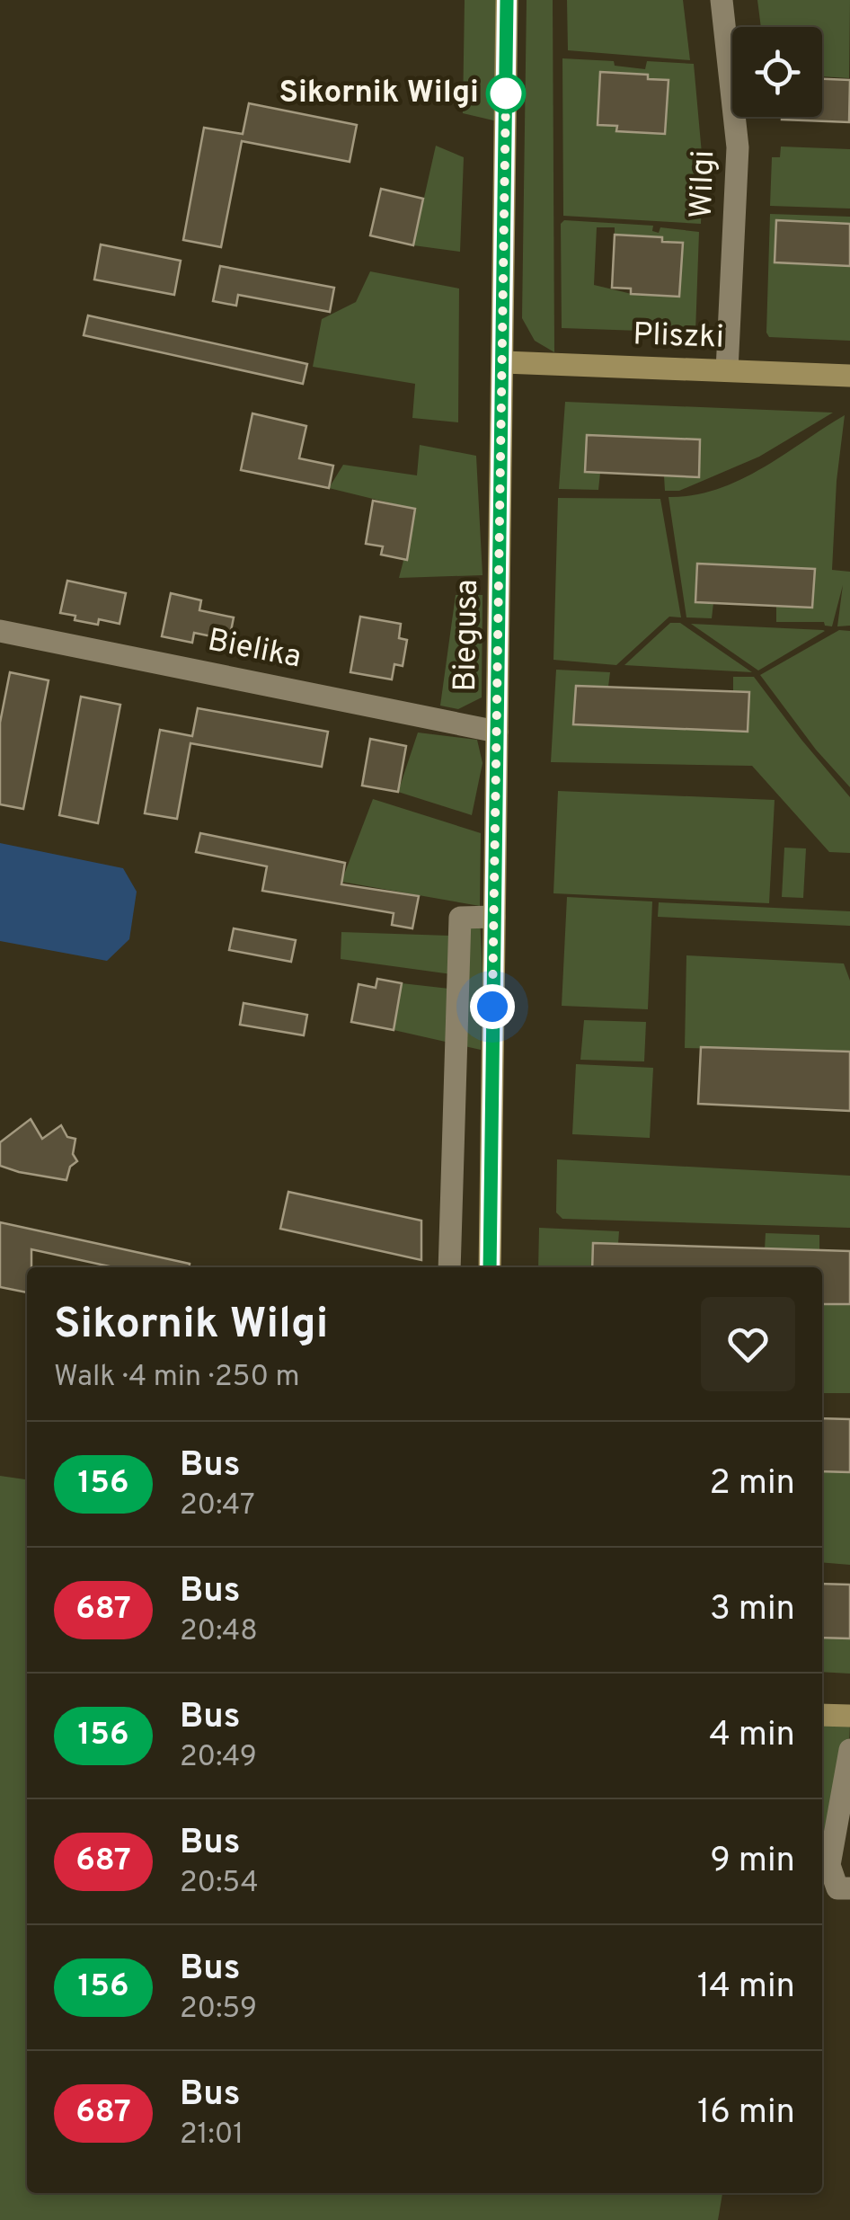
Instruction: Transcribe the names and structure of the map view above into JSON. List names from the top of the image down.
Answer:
{
  "streets": {
    "street": [
      "Wilgi",
      "Pliszki",
      "Biegusa",
      "Bielika"
    ]
  },
  "crossings": [
    ["Wilgi", "Pliszki"],
    ["Pliszki", "Biegusa"],
    ["Biegusa", "Bielika"]
  ],
  "places": ["Sikornik Wilgi"],
  "lines": ["bus line 156"],
  "page": {
    "heading": ["Sikornik Wilgi", "Walk · 4 min · 250 m"],
    "list": [
      {
        "mark": "156",
        "name": "Bus",
        "note": "20:47",
        "value": "2 min"
      },
      {
        "mark": "687",
        "name": "Bus",
        "note": "20:48",
        "value": "3 min"
      },
      {
        "mark": "156",
        "name": "Bus",
        "note": "20:49",
        "value": "4 min"
      },
      {
        "mark": "687",
        "name": "Bus",
        "note": "20:54",
        "value": "9 min"
      },
      {
        "mark": "156",
        "name": "Bus",
        "note": "20:59",
        "value": "14 min"
      },
      {
        "mark": "687",
        "name": "Bus",
        "note": "21:01",
        "value": "16 min"
      }
    ]
  }
}
